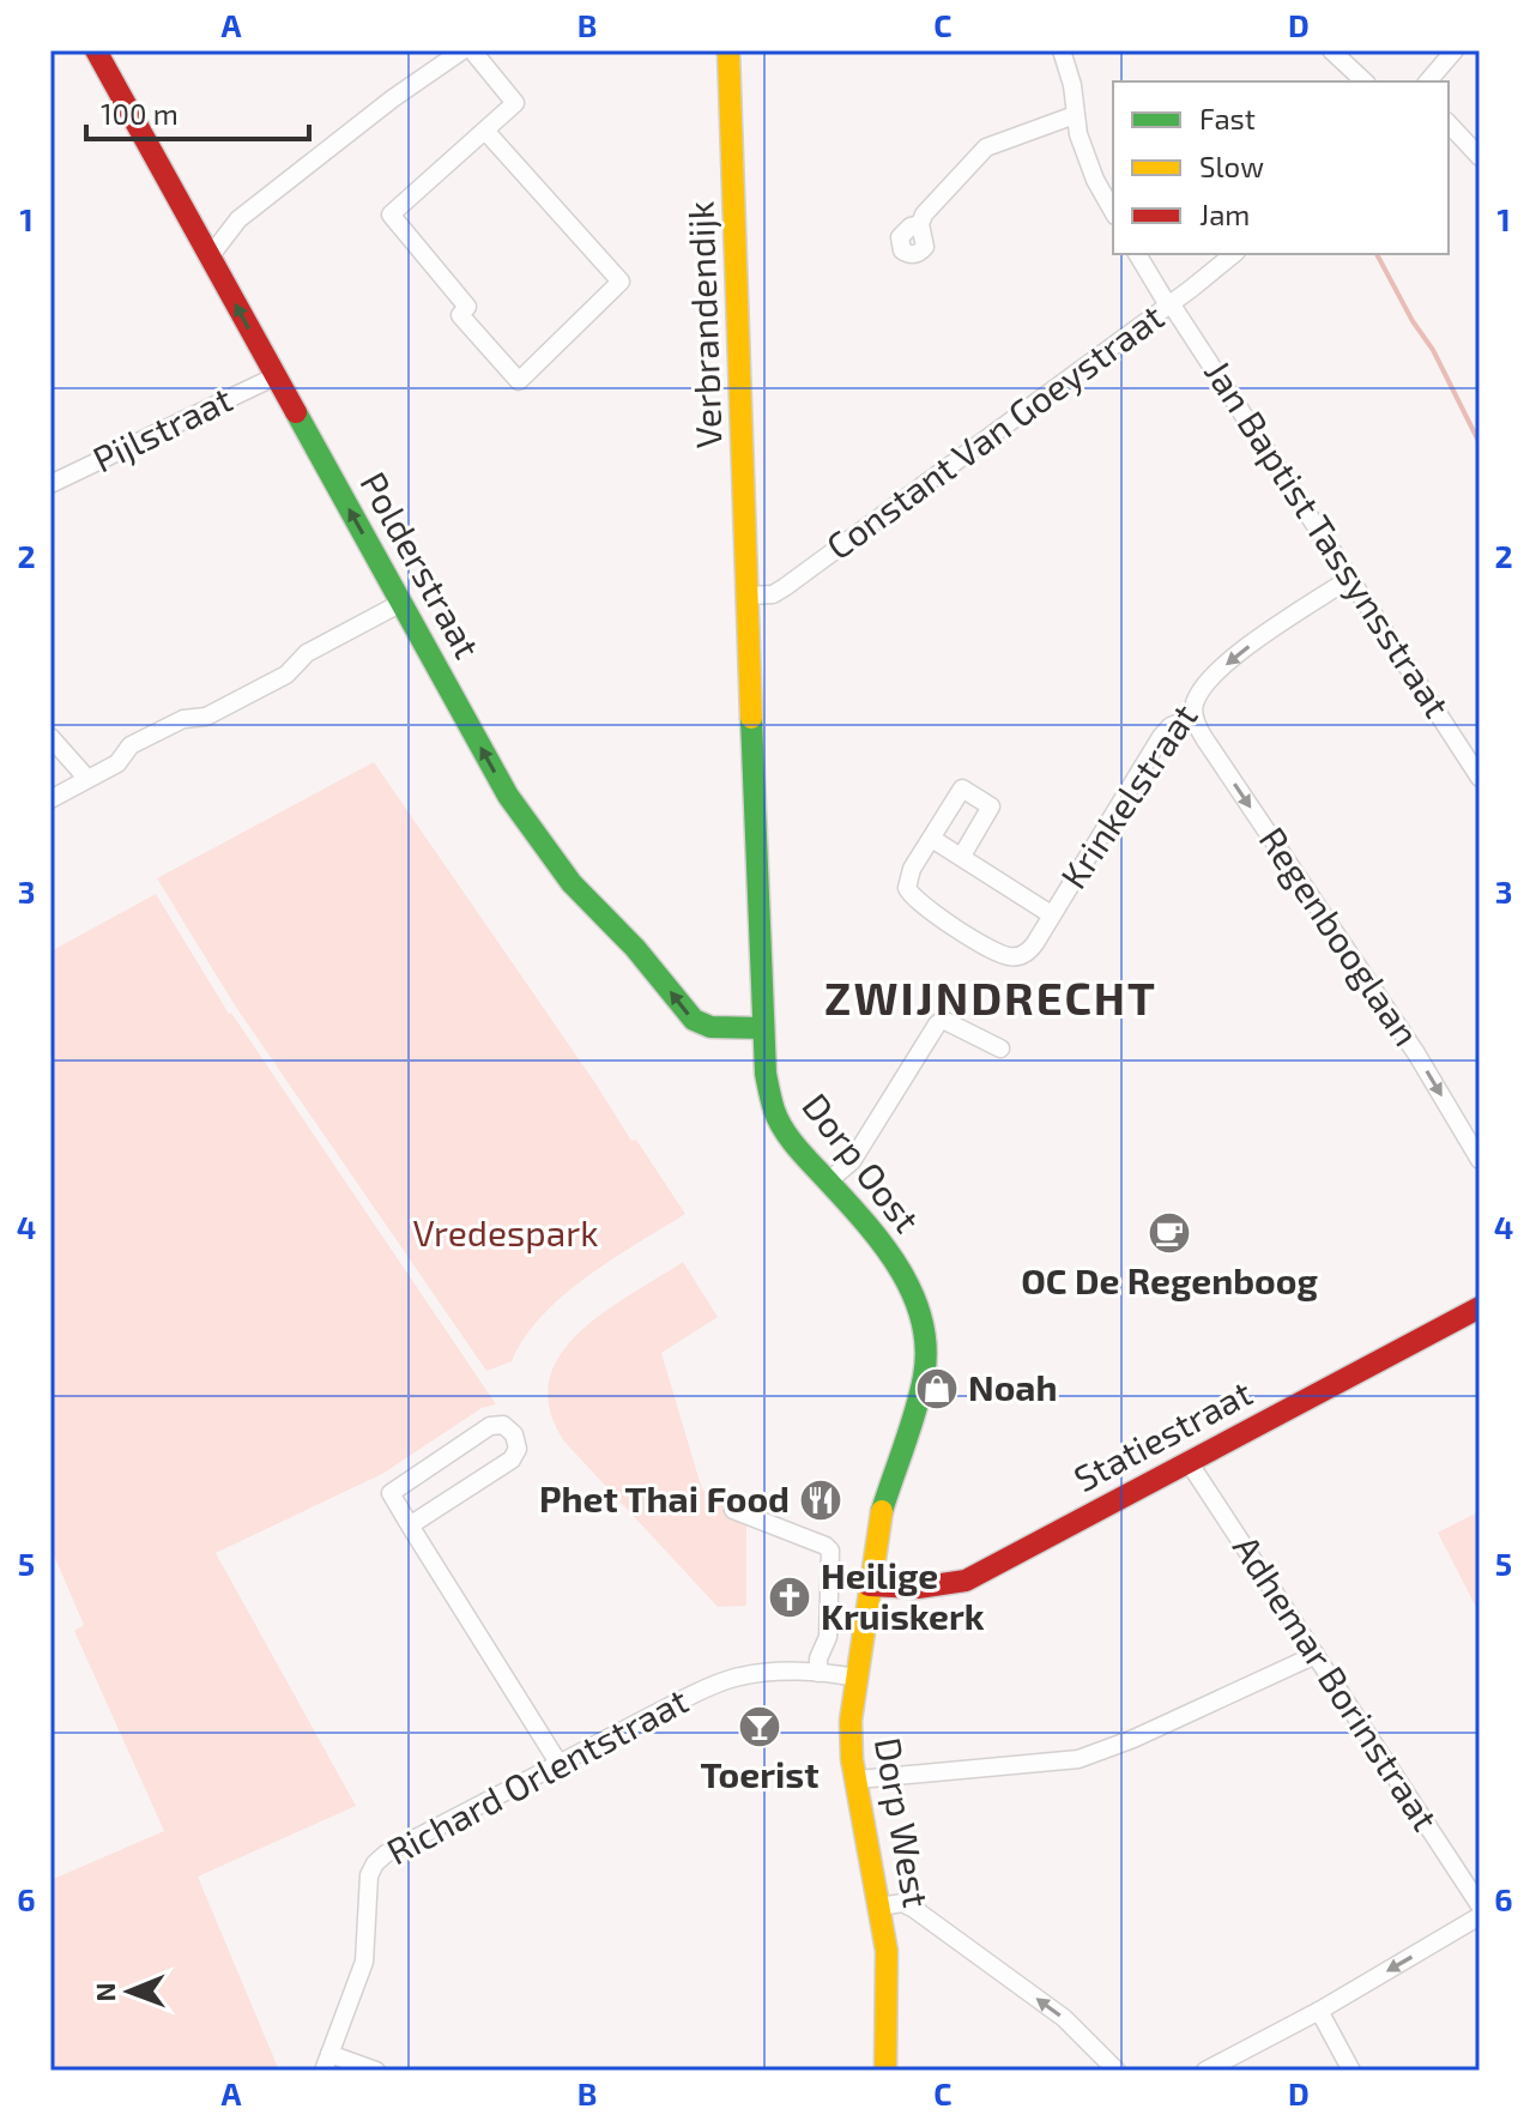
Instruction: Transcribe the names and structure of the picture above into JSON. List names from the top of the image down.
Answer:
{
  "streets": {
    "main road": [
      "Verbrandendijk",
      "Polderstraat",
      "Dorp Oost",
      "Statiestraat",
      "Dorp West"
    ],
    "street": [
      "Pijlstraat",
      "Constant Van Goeystraat",
      "Jan Baptist Tassynsstraat",
      "Krinkelstraat",
      "Regenbooglaan",
      "Adhemar Borinstraat",
      "Richard Orlentstraat"
    ]
  },
  "crossings": [
    ["Verbrandendijk", "Constant Van Goeystraat"],
    ["Verbrandendijk", "Dorp Oost"],
    ["Pijlstraat", "Polderstraat"],
    ["Constant Van Goeystraat", "Jan Baptist Tassynsstraat"],
    ["Constant Van Goeystraat", "Dorp Oost"],
    ["Jan Baptist Tassynsstraat", "Krinkelstraat"],
    ["Polderstraat", "Dorp Oost"],
    ["Krinkelstraat", "Regenbooglaan"],
    ["Dorp Oost", "Statiestraat"],
    ["Dorp Oost", "Dorp West"],
    ["Statiestraat", "Adhemar Borinstraat"],
    ["Statiestraat", "Dorp West"],
    ["Richard Orlentstraat", "Dorp West"]
  ],
  "one_way": ["Polderstraat", "Regenbooglaan"],
  "districts": ["ZWIJNDRECHT"],
  "parks": ["Vredespark"],
  "places": {
    "cafe": ["OC De Regenboog"],
    "shop": ["Noah"],
    "restaurant": ["Phet Thai Food"],
    "church": ["Heilige Kruiskerk"],
    "bar": ["Toerist"]
  },
  "legend": ["Fast", "Slow", "Jam"],
  "scale_bar": "100 m",
  "north": "left",
  "grid": {
    "columns": [
      "A",
      "B",
      "C",
      "D"
    ],
    "rows": [
      "1",
      "2",
      "3",
      "4",
      "5",
      "6"
    ]
  }
}
